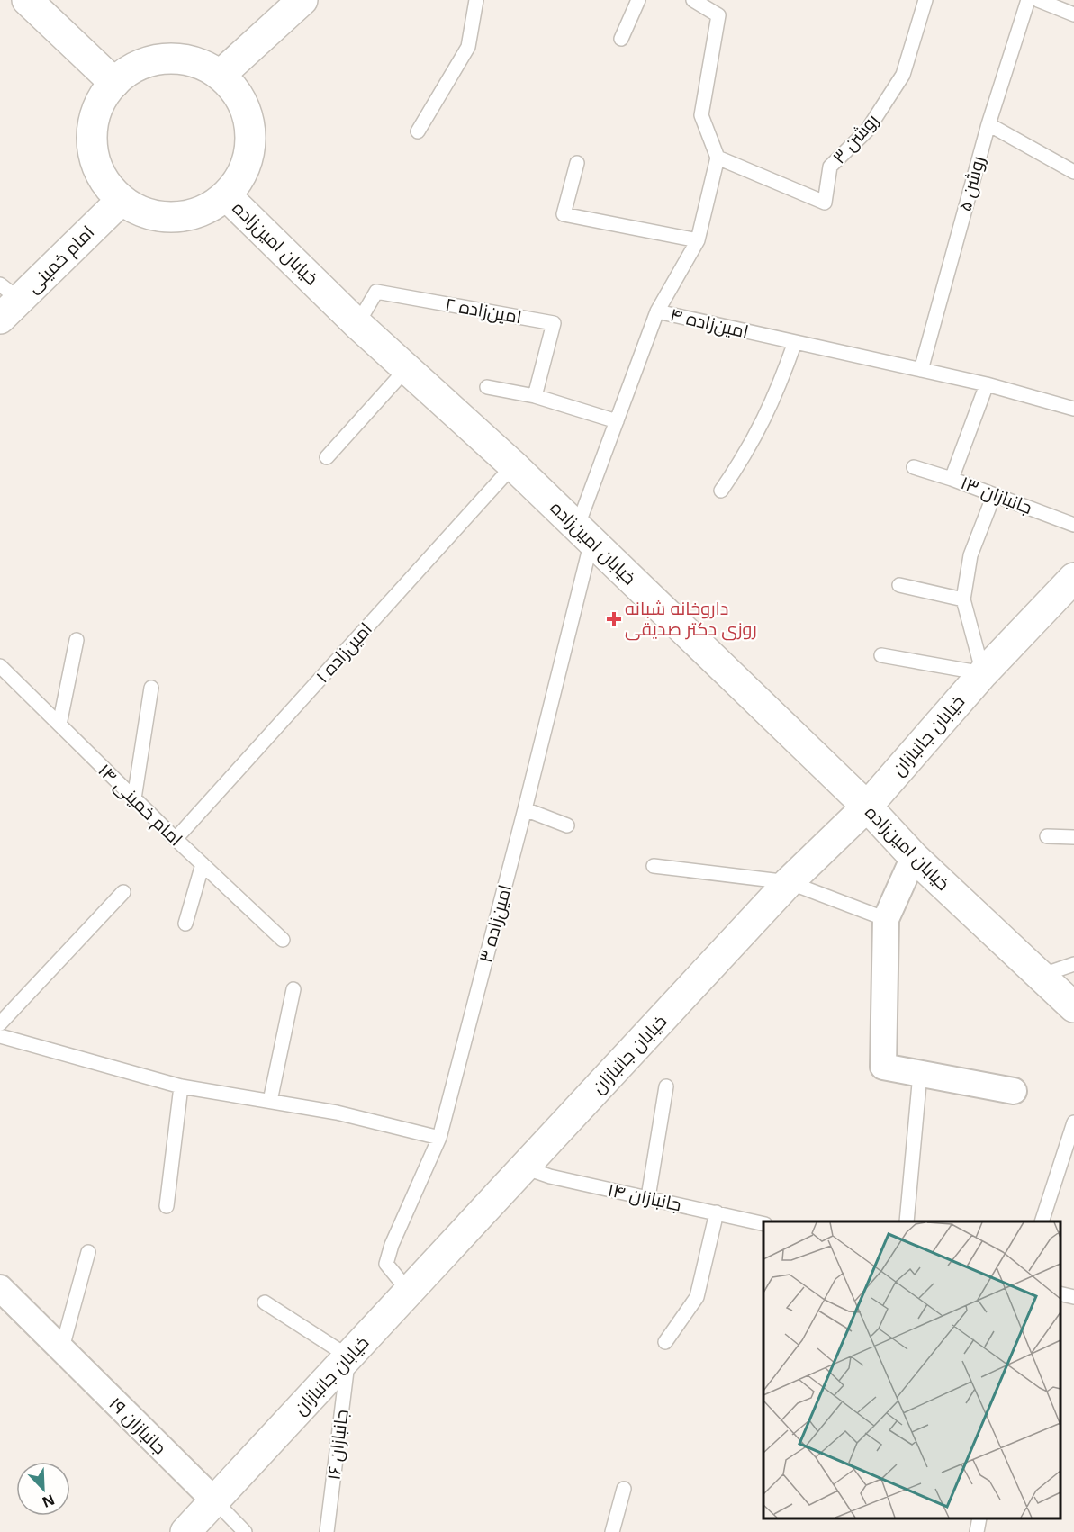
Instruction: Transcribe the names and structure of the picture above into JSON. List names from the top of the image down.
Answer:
{
  "streets": {
    "street": [
      "خیابان امین‌زاده",
      "امام خمینی",
      "خیابان جانبازان",
      "جانبازان ۱۹"
    ],
    "lane": [
      "روشن ۳",
      "روشن ۵",
      "امین‌زاده ۲",
      "امین‌زاده ۴",
      "جانبازان ۱۳",
      "امین‌زاده ۱",
      "امام خمینی ۱۴",
      "امین‌زاده ۳",
      "جانبازان ۱۴",
      "جانبازان ۱۶"
    ]
  },
  "crossings": [
    ["روشن ۵", "امین‌زاده ۴"],
    ["خیابان امین‌زاده", "امام خمینی"],
    ["خیابان امین‌زاده", "امین‌زاده ۲"],
    ["خیابان امین‌زاده", "امین‌زاده ۴"],
    ["خیابان امین‌زاده", "امین‌زاده ۱"],
    ["خیابان امین‌زاده", "خیابان جانبازان"],
    ["خیابان امین‌زاده", "امین‌زاده ۳"],
    ["امین‌زاده ۴", "جانبازان ۱۳"],
    ["امین‌زاده ۴", "امین‌زاده ۳"],
    ["امین‌زاده ۱", "امام خمینی ۱۴"],
    ["خیابان جانبازان", "امین‌زاده ۳"],
    ["خیابان جانبازان", "جانبازان ۱۴"],
    ["خیابان جانبازان", "جانبازان ۱۹"],
    ["خیابان جانبازان", "جانبازان ۱۶"]
  ],
  "places": {
    "health": ["داروخانه شبانه روزی دکتر صدیقی"]
  },
  "north": "bottom right"
}
